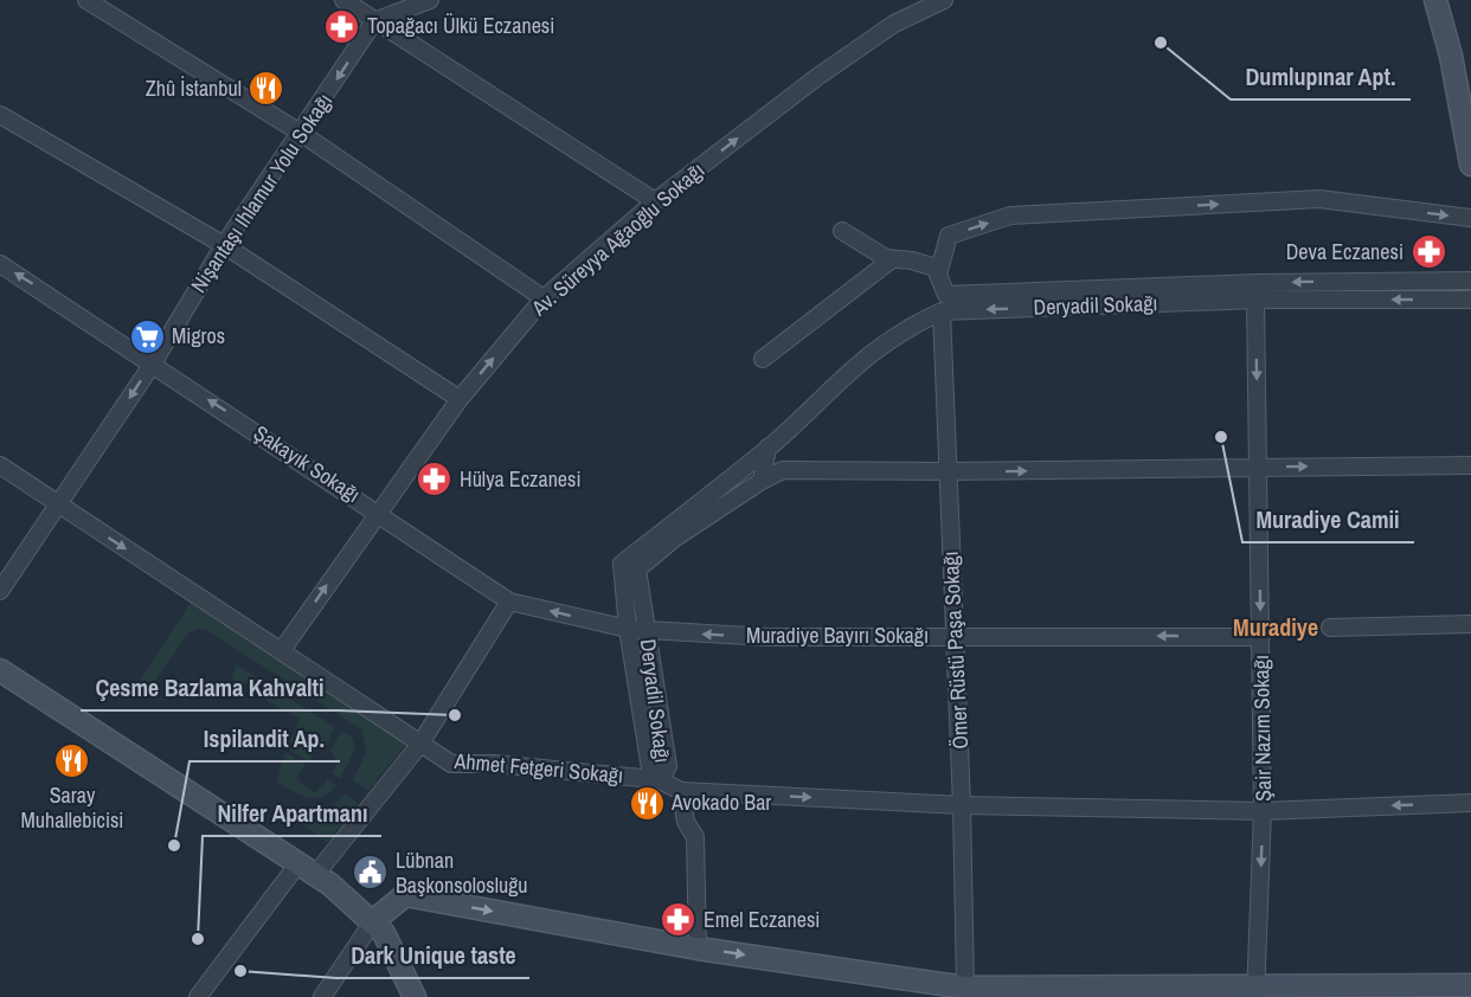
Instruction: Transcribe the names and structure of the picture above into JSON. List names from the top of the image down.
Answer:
{
  "streets": {
    "street": [
      "Nişantaşı Ihlamur Yolu Sokağı",
      "Av. Süreyya Ağaoğlu Sokağı",
      "Deryadil Sokağı",
      "Şakayık Sokağı",
      "Muradiye Bayırı Sokağı",
      "Ömer Rüstü Paşa Sokağı",
      "Şair Nazım Sokağı",
      "Ahmet Fetgeri Sokağı"
    ]
  },
  "crossings": [
    ["Nişantaşı Ihlamur Yolu Sokağı", "Şakayık Sokağı"],
    ["Nişantaşı Ihlamur Yolu Sokağı", "Ahmet Fetgeri Sokağı"],
    ["Av. Süreyya Ağaoğlu Sokağı", "Şakayık Sokağı"],
    ["Av. Süreyya Ağaoğlu Sokağı", "Ahmet Fetgeri Sokağı"],
    ["Deryadil Sokağı", "Şakayık Sokağı"],
    ["Deryadil Sokağı", "Muradiye Bayırı Sokağı"],
    ["Deryadil Sokağı", "Ömer Rüstü Paşa Sokağı"],
    ["Deryadil Sokağı", "Şair Nazım Sokağı"],
    ["Deryadil Sokağı", "Ahmet Fetgeri Sokağı"],
    ["Şakayık Sokağı", "Muradiye Bayırı Sokağı"],
    ["Muradiye Bayırı Sokağı", "Ömer Rüstü Paşa Sokağı"],
    ["Muradiye Bayırı Sokağı", "Şair Nazım Sokağı"],
    ["Ömer Rüstü Paşa Sokağı", "Ahmet Fetgeri Sokağı"],
    ["Şair Nazım Sokağı", "Ahmet Fetgeri Sokağı"]
  ],
  "one_way": [
    "Nişantaşı Ihlamur Yolu Sokağı",
    "Av. Süreyya Ağaoğlu Sokağı",
    "Muradiye Bayırı Sokağı",
    "Şair Nazım Sokağı"
  ],
  "districts": ["Muradiye"],
  "places": {
    "pharmacy": [
      "Topağacı Ülkü Eczanesi",
      "Deva Eczanesi",
      "Hülya Eczanesi",
      "Emel Eczanesi"
    ],
    "other": [
      "Dumlupınar Apt.",
      "Muradiye Camii",
      "Çesme Bazlama Kahvalti",
      "Ispilandit Ap.",
      "Nilfer Apartmanı",
      "Dark Unique taste"
    ],
    "restaurant": ["Zhû İstanbul", "Saray Muhallebicisi", "Avokado Bar"],
    "supermarket": ["Migros"],
    "public building": ["Lübnan Başkonsolosluğu"]
  }
}
